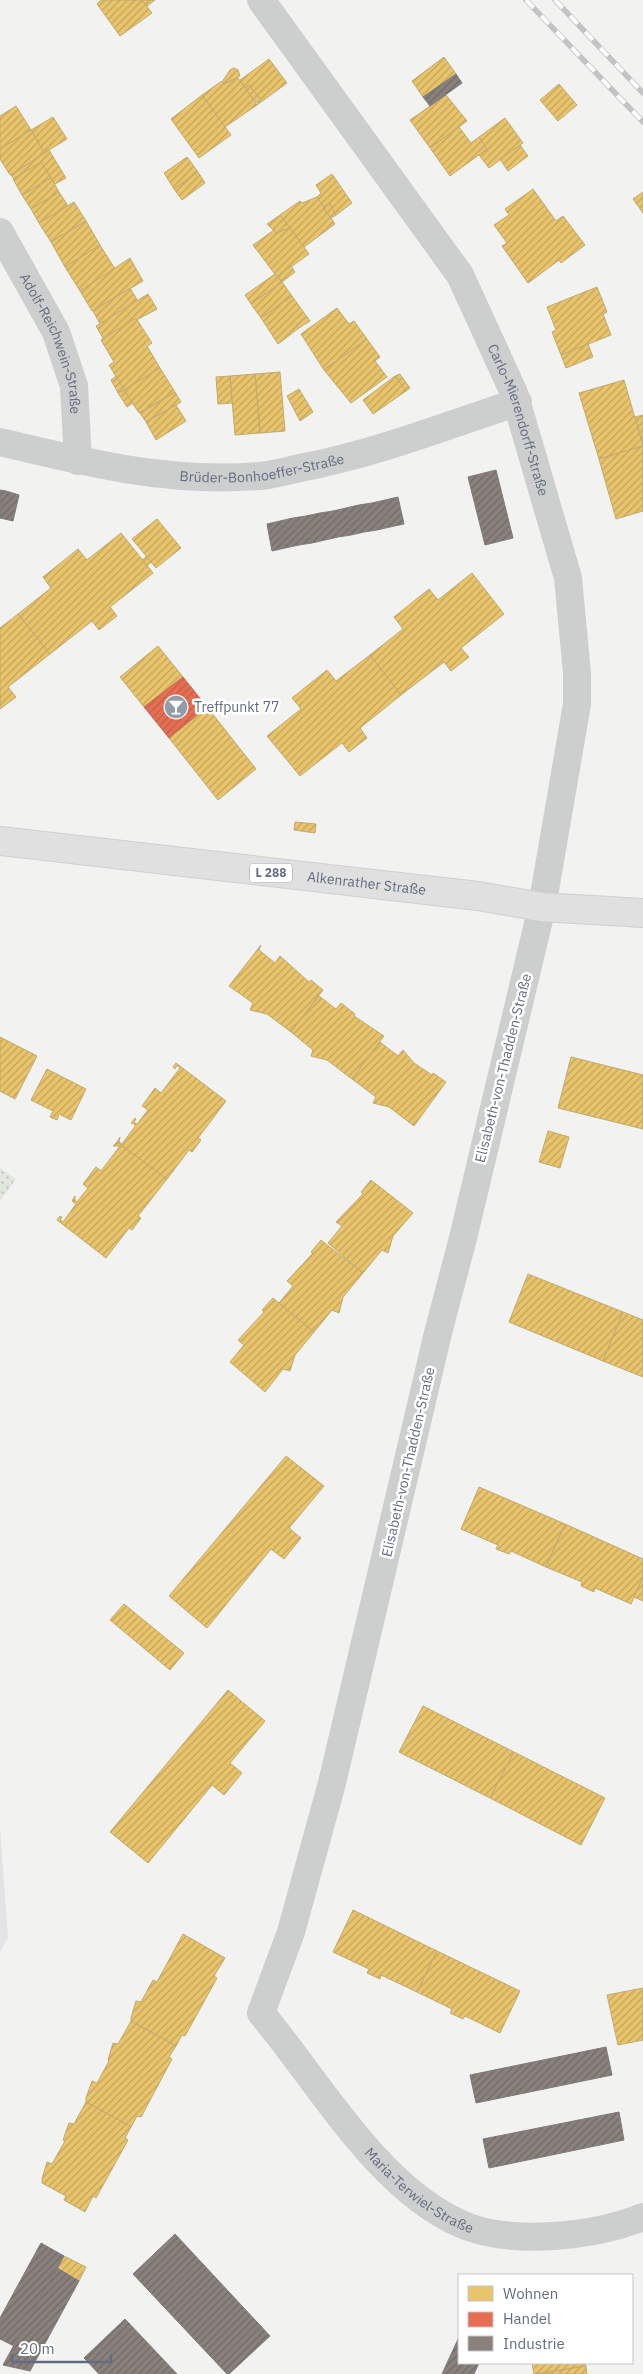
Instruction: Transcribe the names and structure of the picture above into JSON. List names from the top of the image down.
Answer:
{
  "streets": {
    "main road": ["L 288", "Alkenrather Straße"],
    "street": [
      "Adolf-Reichwein-Straße",
      "Carlo-Mierendorff-Straße",
      "Brüder-Bonhoeffer-Straße",
      "Elisabeth-von-Thadden-Straße",
      "Maria-Terwiel-Straße"
    ]
  },
  "crossings": [
    ["Adolf-Reichwein-Straße", "Brüder-Bonhoeffer-Straße"],
    ["Carlo-Mierendorff-Straße", "Brüder-Bonhoeffer-Straße"],
    ["Carlo-Mierendorff-Straße", "Alkenrather Straße"],
    ["Carlo-Mierendorff-Straße", "Elisabeth-von-Thadden-Straße"],
    ["Alkenrather Straße", "Elisabeth-von-Thadden-Straße"],
    ["Elisabeth-von-Thadden-Straße", "Maria-Terwiel-Straße"]
  ],
  "places": {
    "bar": ["Treffpunkt 77"]
  },
  "legend": ["Wohnen", "Handel", "Industrie"],
  "scale_bar": "20 m"
}
